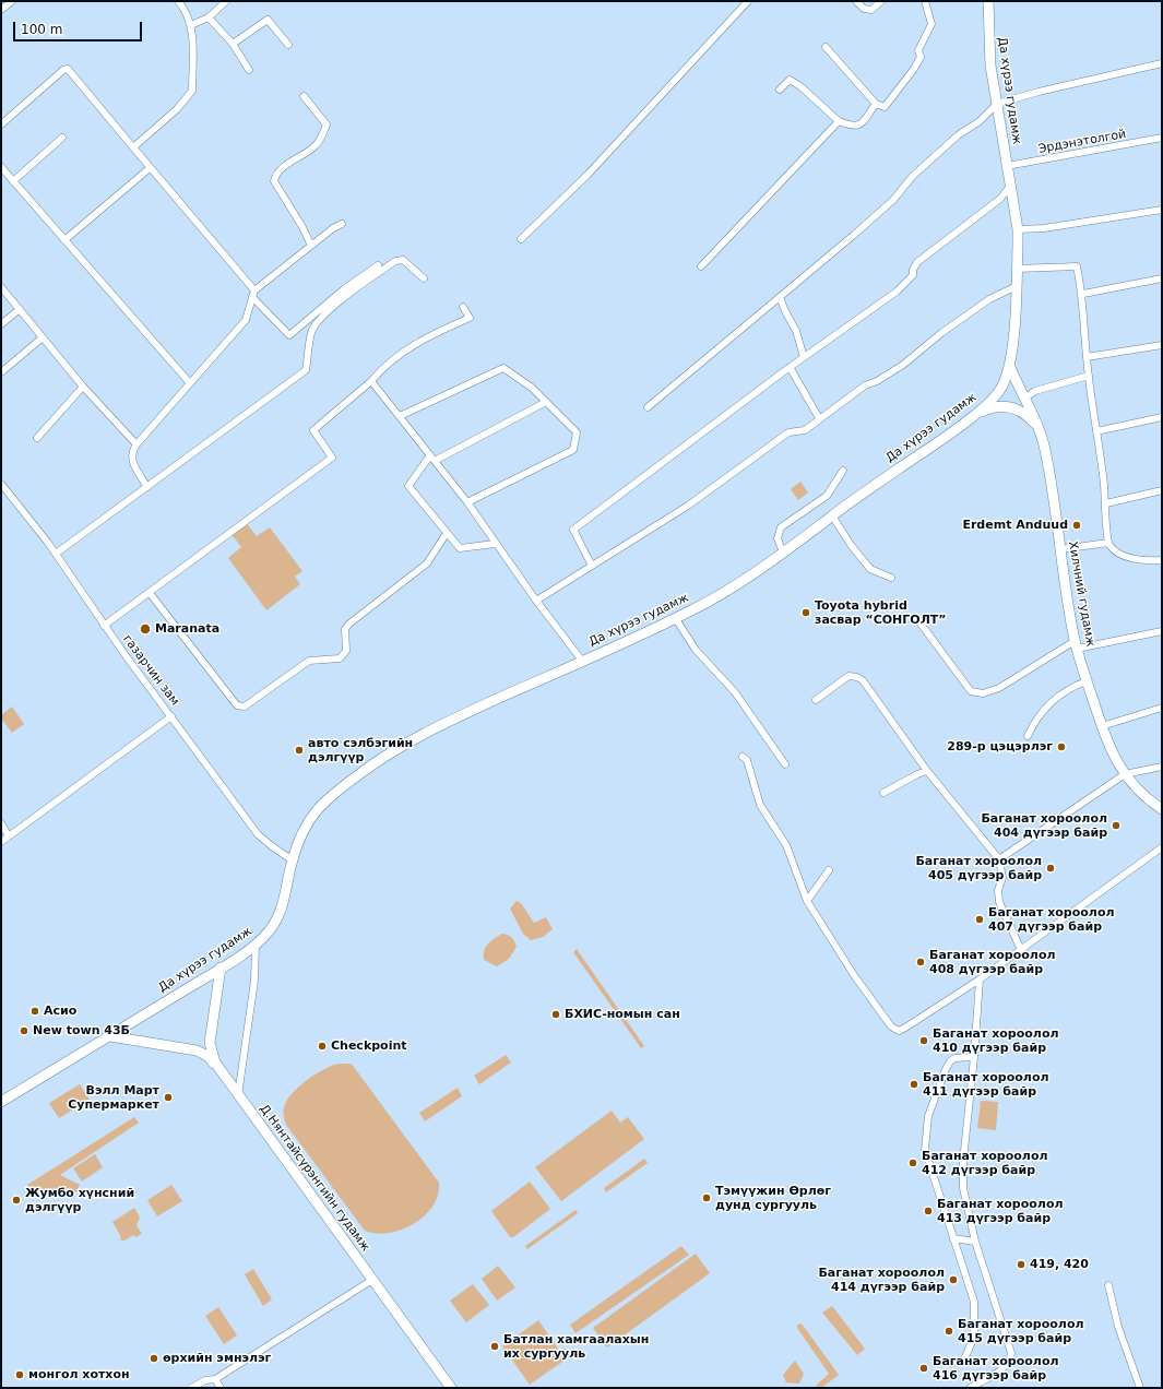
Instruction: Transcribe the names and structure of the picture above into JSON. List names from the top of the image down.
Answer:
{
  "streets": {
    "main road": ["Да хүрээ гудамж", "Хилчний гудамж", "Д.Нянтайсүрэнгийн гудамж"],
    "street": ["Эрдэнэтолгой", "газарчин зам"]
  },
  "crossings": [
    ["Да хүрээ гудамж", "Эрдэнэтолгой"],
    ["Да хүрээ гудамж", "Хилчний гудамж"],
    ["Да хүрээ гудамж", "газарчин зам"],
    ["Да хүрээ гудамж", "Д.Нянтайсүрэнгийн гудамж"]
  ],
  "places": [
    "Erdemt Anduud",
    "Toyota hybrid засвар “СОНГОЛТ”",
    "Maranata",
    "289-р цэцэрлэг",
    "авто сэлбэгийн дэлгүүр",
    "Баганат хороолол 404 дүгээр байр",
    "Баганат хороолол 405 дүгээр байр",
    "Баганат хороолол 407 дүгээр байр",
    "Баганат хороолол 408 дүгээр байр",
    "Асио",
    "БХИС-номын сан",
    "New town 43Б",
    "Баганат хороолол 410 дүгээр байр",
    "Checkpoint",
    "Баганат хороолол 411 дүгээр байр",
    "Вэлл Март Супермаркет",
    "Баганат хороолол 412 дүгээр байр",
    "Тэмүүжин Өрлөг дунд сургууль",
    "Жумбо хүнсний дэлгүүр",
    "Баганат хороолол 413 дүгээр байр",
    "419, 420",
    "Баганат хороолол 414 дүгээр байр",
    "Баганат хороолол 415 дүгээр байр",
    "Батлан хамгаалахын их сургууль",
    "өрхийн эмнэлэг",
    "Баганат хороолол 416 дүгээр байр",
    "монгол хотхон"
  ],
  "scale_bar": "100 m"
}
